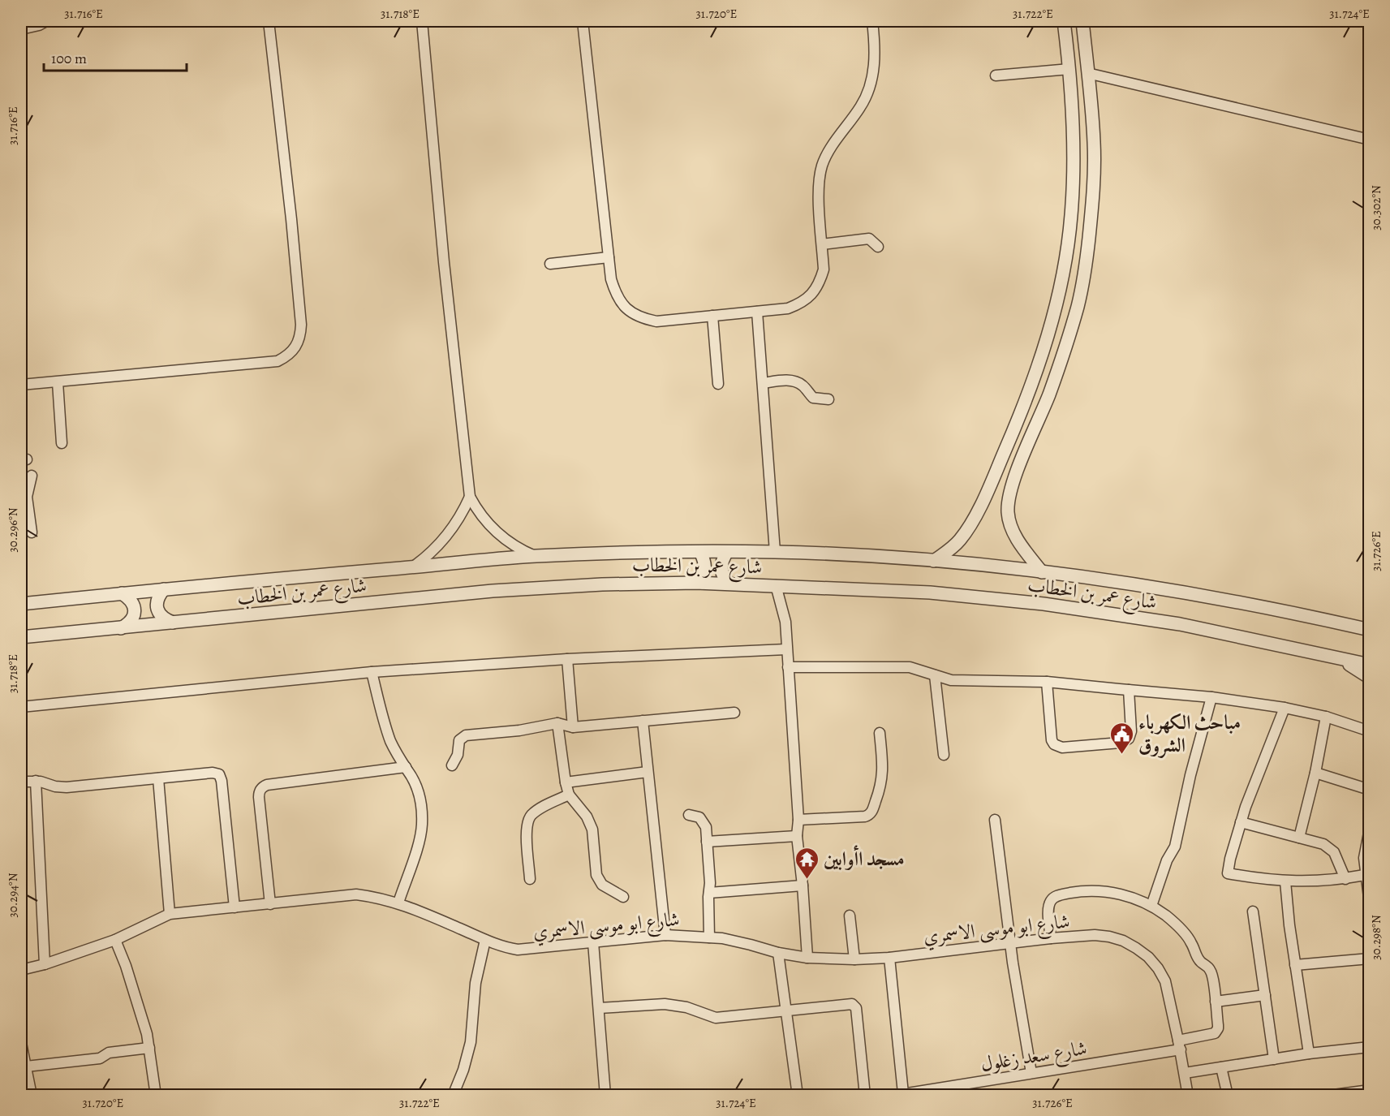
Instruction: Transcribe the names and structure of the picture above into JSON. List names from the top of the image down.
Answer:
{
  "streets": {
    "street": ["شارع عمر بن الخطاب", "شارع ابو موسى الاسمري", "شارع سعد زغلول"]
  },
  "crossings": [
    ["شارع ابو موسى الاسمري", "شارع سعد زغلول"]
  ],
  "places": {
    "public building": ["مباحث الكهرباء الشروق"],
    "temple": ["مسجد اأوابين"]
  },
  "scale_bar": "100 m",
  "coordinates": [
    "31.716°E",
    "31.718°E",
    "31.720°E",
    "31.722°E",
    "31.724°E",
    "30.302°N",
    "30.296°N",
    "31.726°E",
    "30.294°N",
    "30.298°N"
  ]
}
